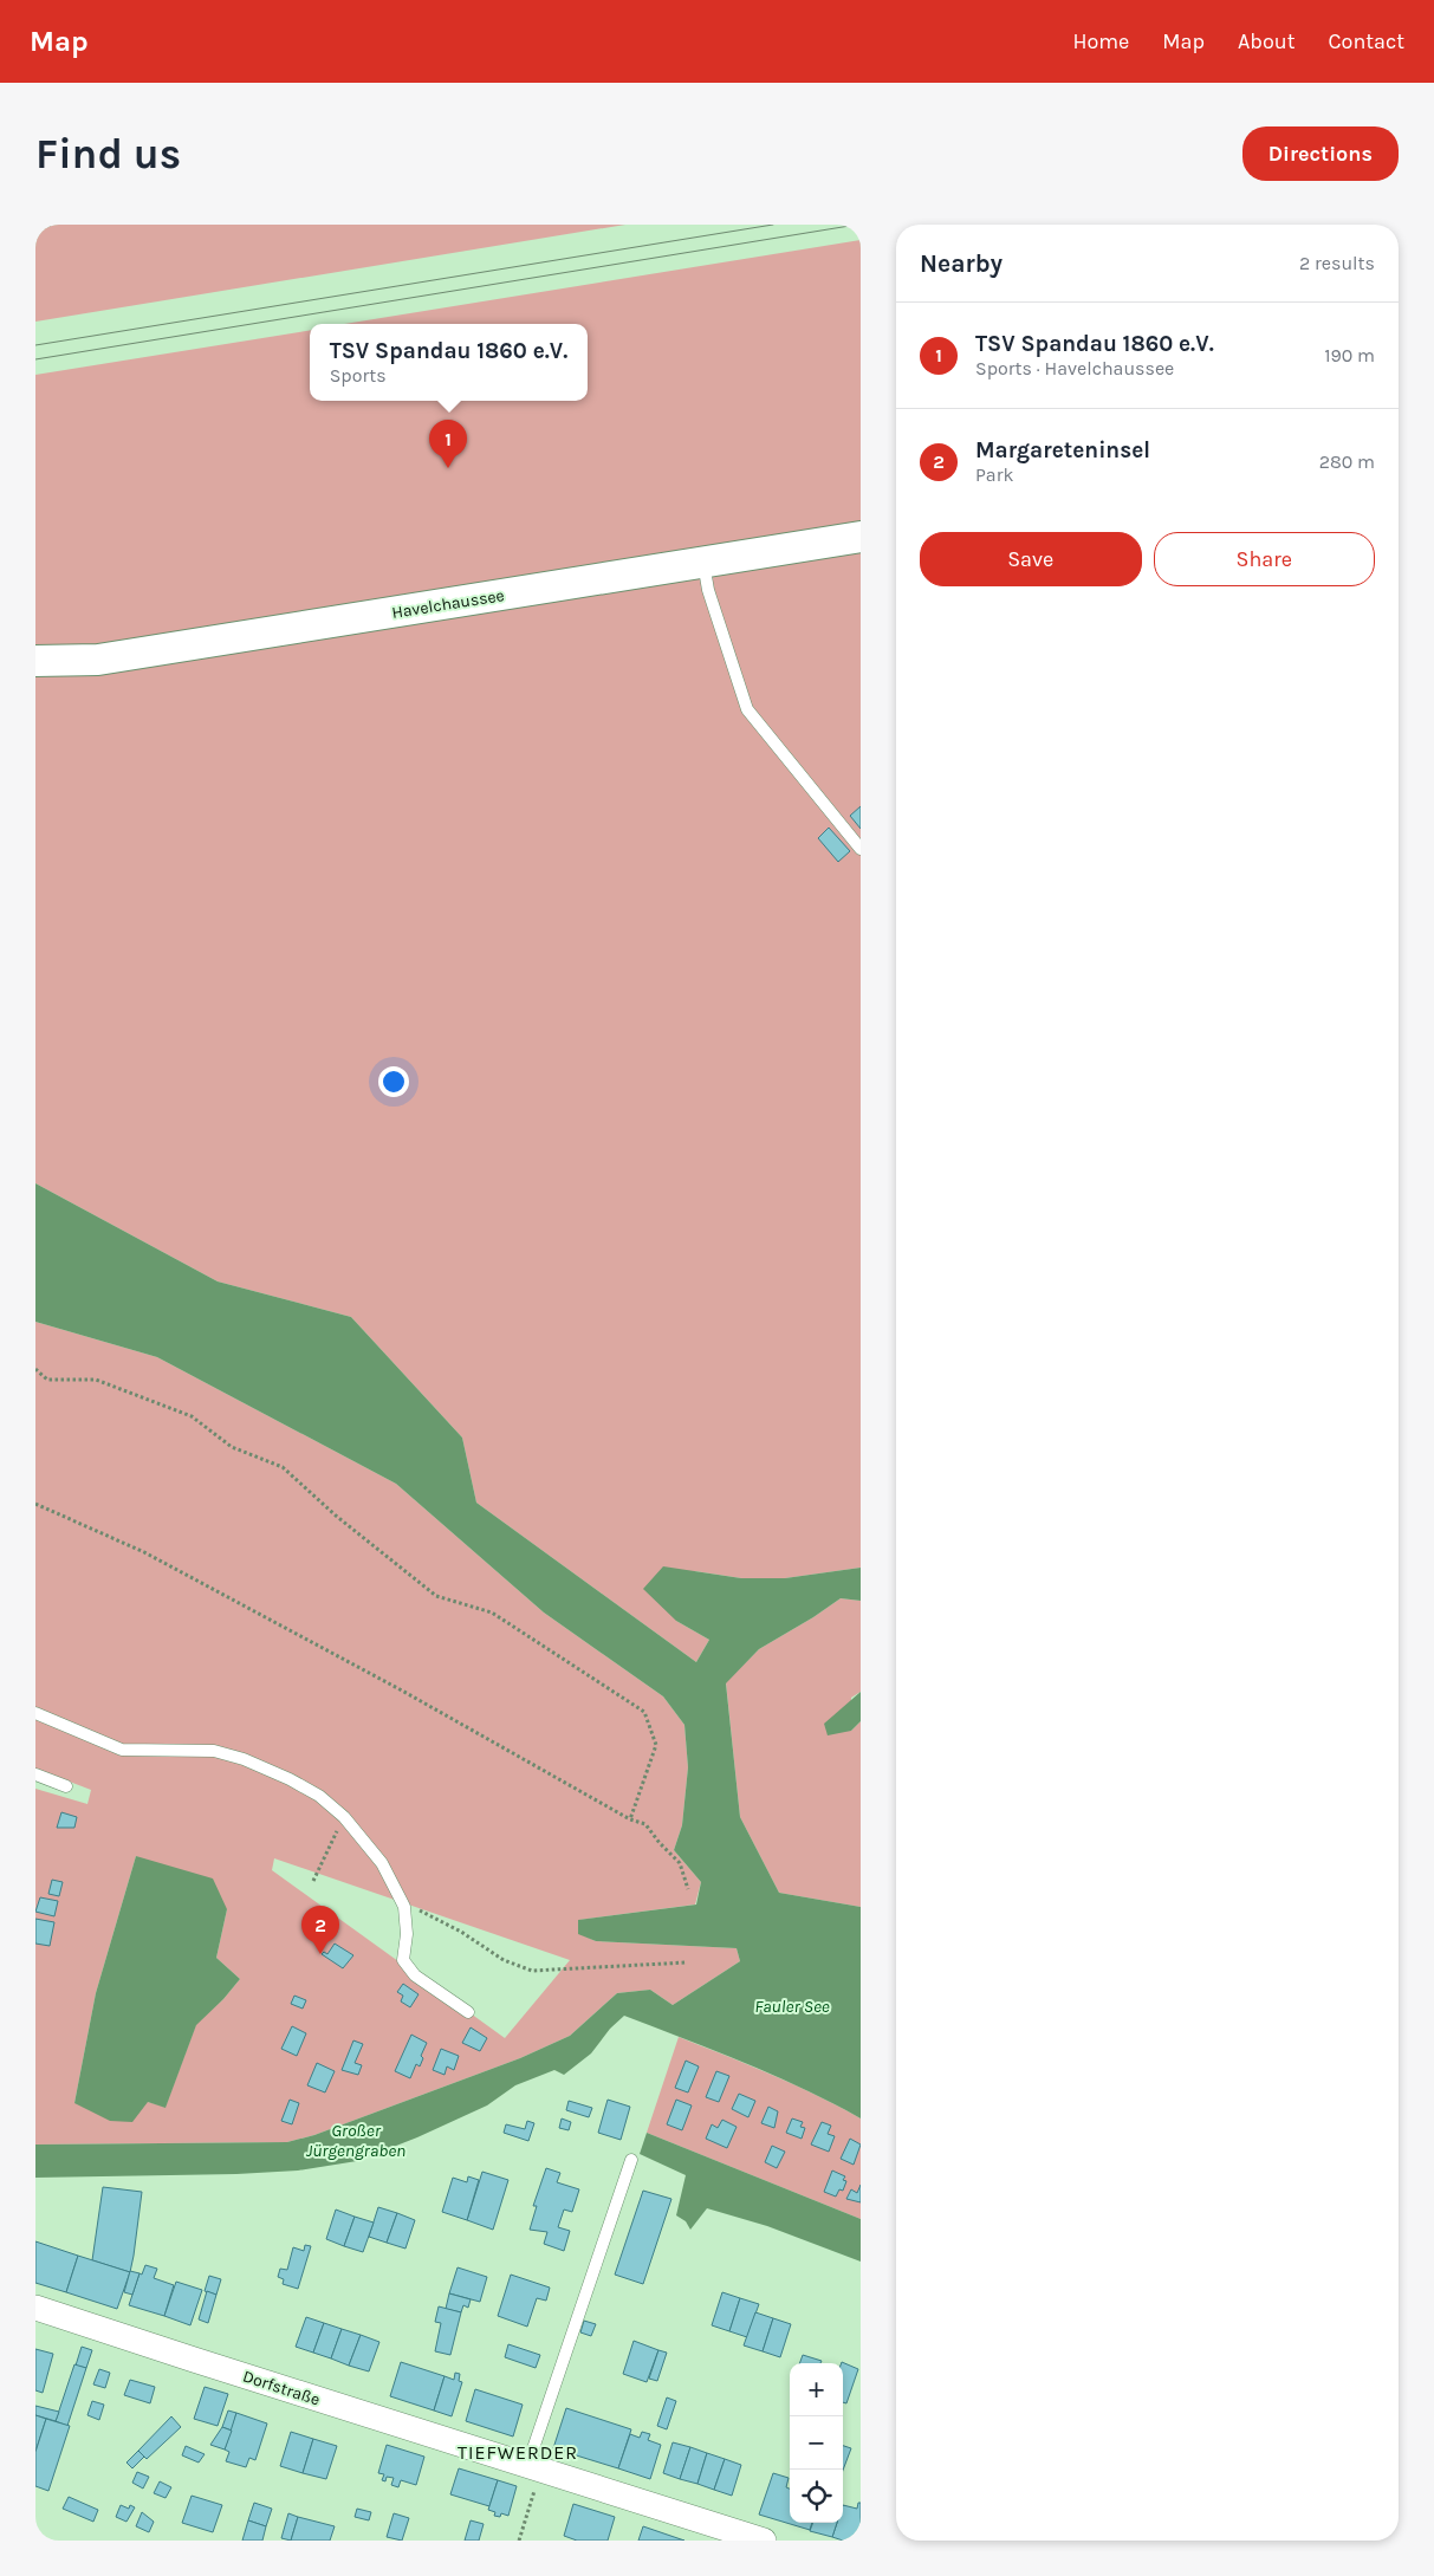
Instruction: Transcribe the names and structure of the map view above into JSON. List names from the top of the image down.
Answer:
{
  "streets": {
    "street": ["Havelchaussee", "Dorfstraße"]
  },
  "districts": ["TIEFWERDER"],
  "water": ["Fauler See", "Großer Jürgengraben"],
  "page": {
    "header": "Map",
    "nav": [
      "Home",
      "Map",
      "About",
      "Contact"
    ],
    "buttons": [
      "Directions",
      ["Save", "Share"]
    ],
    "title": "Find us",
    "heading": ["Nearby", "2 results"],
    "list": [
      {
        "mark": "1",
        "name": "TSV Spandau 1860 e.V.",
        "note": "Sports · Havelchaussee",
        "value": "190 m"
      },
      {
        "mark": "2",
        "name": "Margareteninsel",
        "note": "Park",
        "value": "280 m"
      }
    ],
    "popup": ["TSV Spandau 1860 e.V.", "Sports"],
    "pins": ["1", "2"],
    "map_buttons": ["+", "−"]
  }
}
